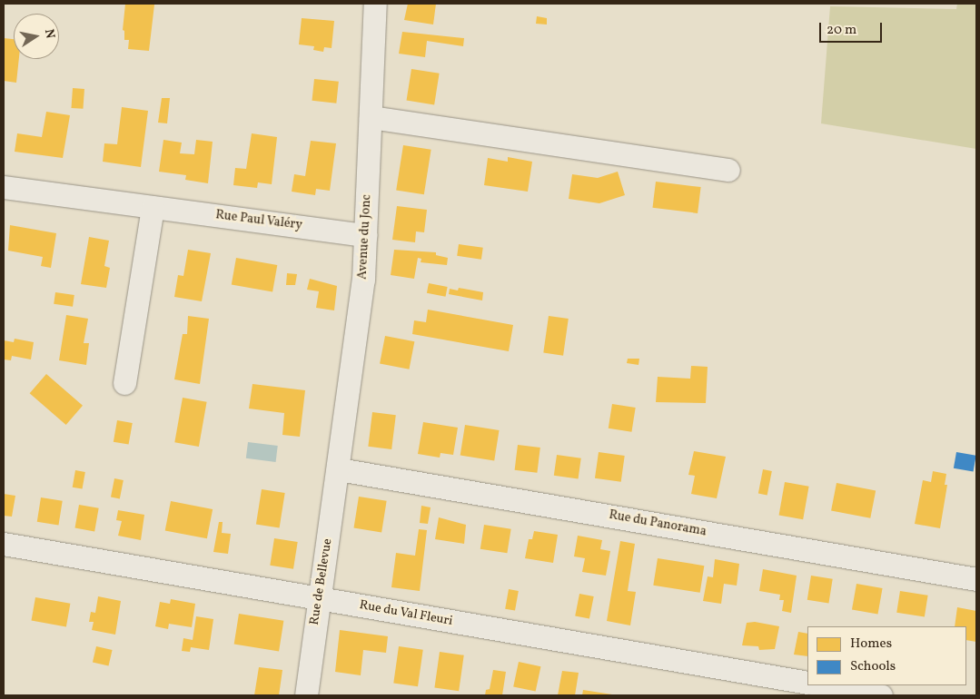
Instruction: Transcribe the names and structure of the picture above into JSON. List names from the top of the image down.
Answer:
{
  "streets": {
    "street": [
      "Rue Paul Valéry",
      "Avenue du Jonc",
      "Rue du Panorama",
      "Rue de Bellevue",
      "Rue du Val Fleuri"
    ]
  },
  "crossings": [
    ["Rue Paul Valéry", "Avenue du Jonc"],
    ["Avenue du Jonc", "Rue du Panorama"],
    ["Avenue du Jonc", "Rue de Bellevue"],
    ["Rue du Panorama", "Rue de Bellevue"],
    ["Rue de Bellevue", "Rue du Val Fleuri"]
  ],
  "legend": ["Homes", "Schools"],
  "scale_bar": "20 m",
  "north": "right"
}
